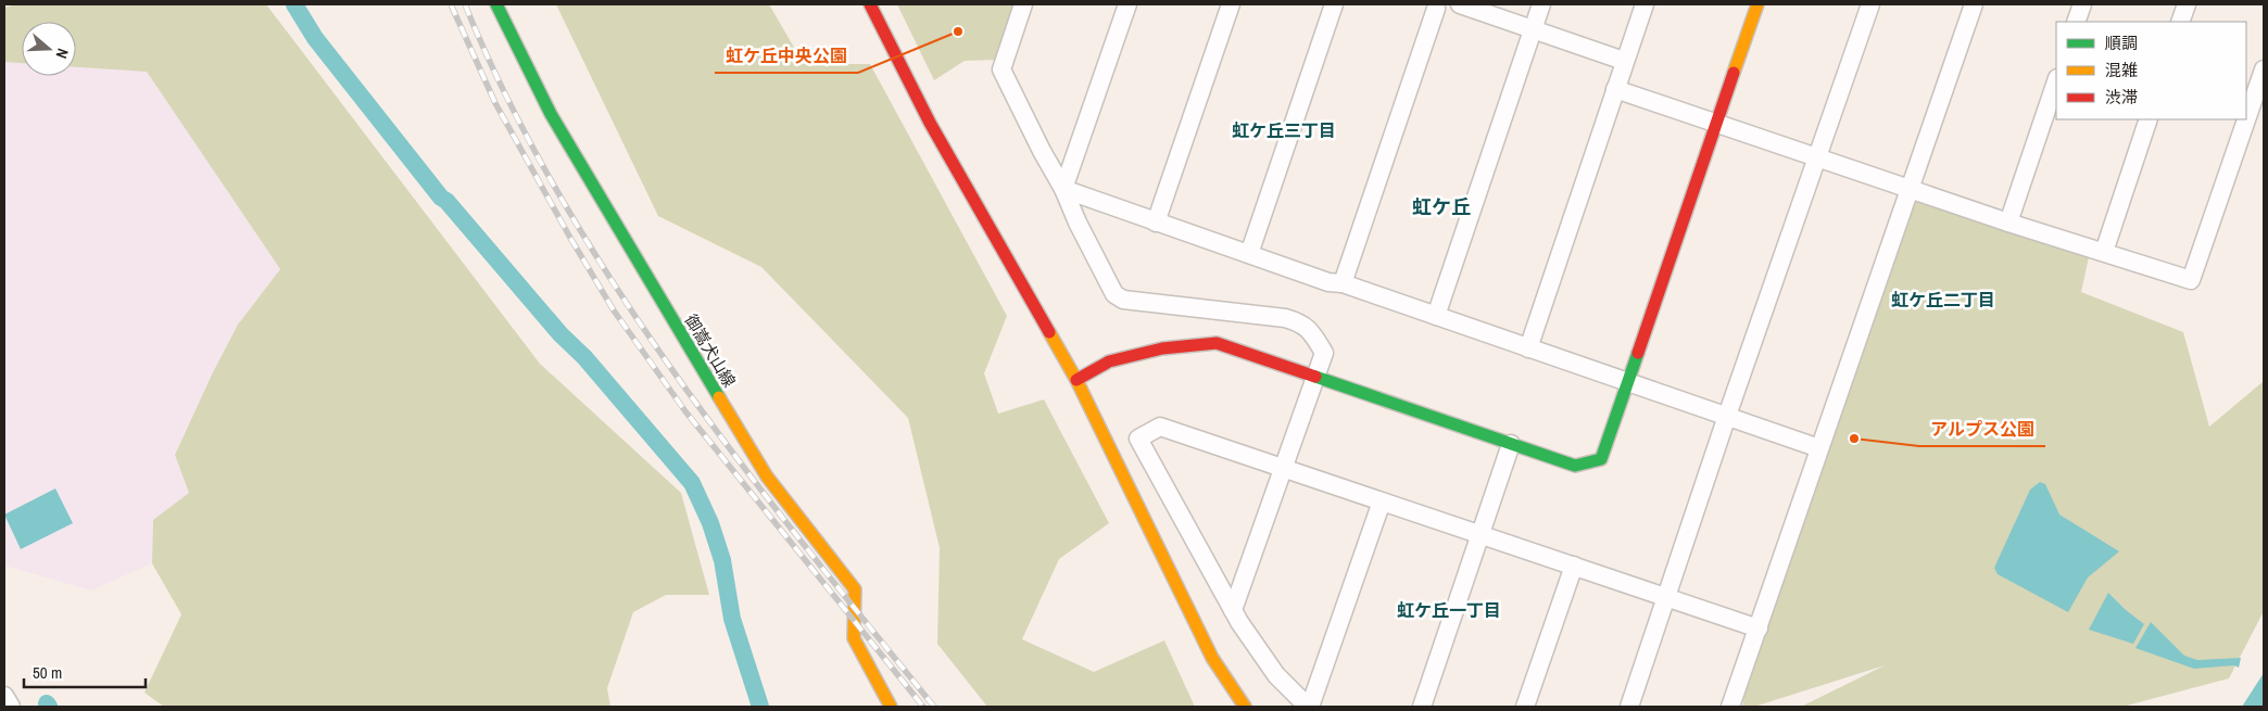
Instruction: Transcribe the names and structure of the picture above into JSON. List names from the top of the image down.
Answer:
{
  "streets": {
    "street": ["御嵩犬山線"]
  },
  "districts": [
    "虹ケ丘三丁目",
    "虹ケ丘",
    "虹ケ丘二丁目",
    "虹ケ丘一丁目"
  ],
  "places": ["虹ケ丘中央公園", "アルプス公園"],
  "legend": ["順調", "混雑", "渋滞"],
  "scale_bar": "50 m",
  "north": "right"
}
